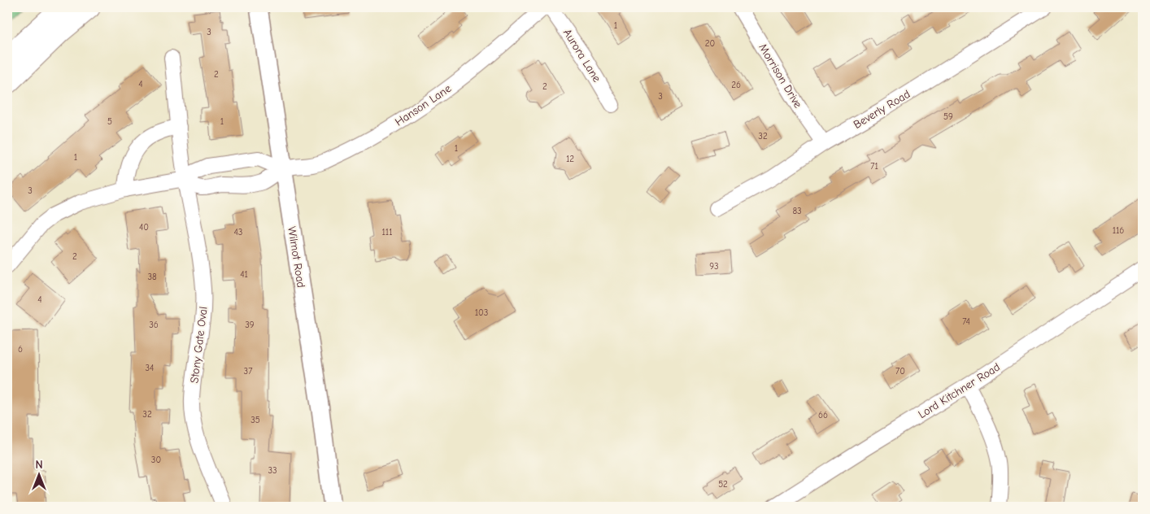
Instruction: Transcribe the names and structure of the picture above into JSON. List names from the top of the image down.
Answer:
{
  "streets": {
    "street": [
      "Aurora Lane",
      "Morrison Drive",
      "Hanson Lane",
      "Beverly Road",
      "Wilmot Road",
      "Stony Gate Oval",
      "Lord Kitchner Road"
    ]
  },
  "crossings": [
    ["Morrison Drive", "Beverly Road"],
    ["Hanson Lane", "Wilmot Road"]
  ],
  "house_numbers": [
    "1",
    "3",
    "20",
    "2",
    "4",
    "26",
    "2",
    "3",
    "59",
    "5",
    "1",
    "32",
    "1",
    "1",
    "12",
    "71",
    "3",
    "83",
    "40",
    "116",
    "43",
    "111",
    "2",
    "93",
    "41",
    "38",
    "4",
    "103",
    "74",
    "36",
    "39",
    "6",
    "34",
    "37",
    "70",
    "32",
    "66",
    "35",
    "30",
    "33",
    "52"
  ],
  "north": "top"
}
